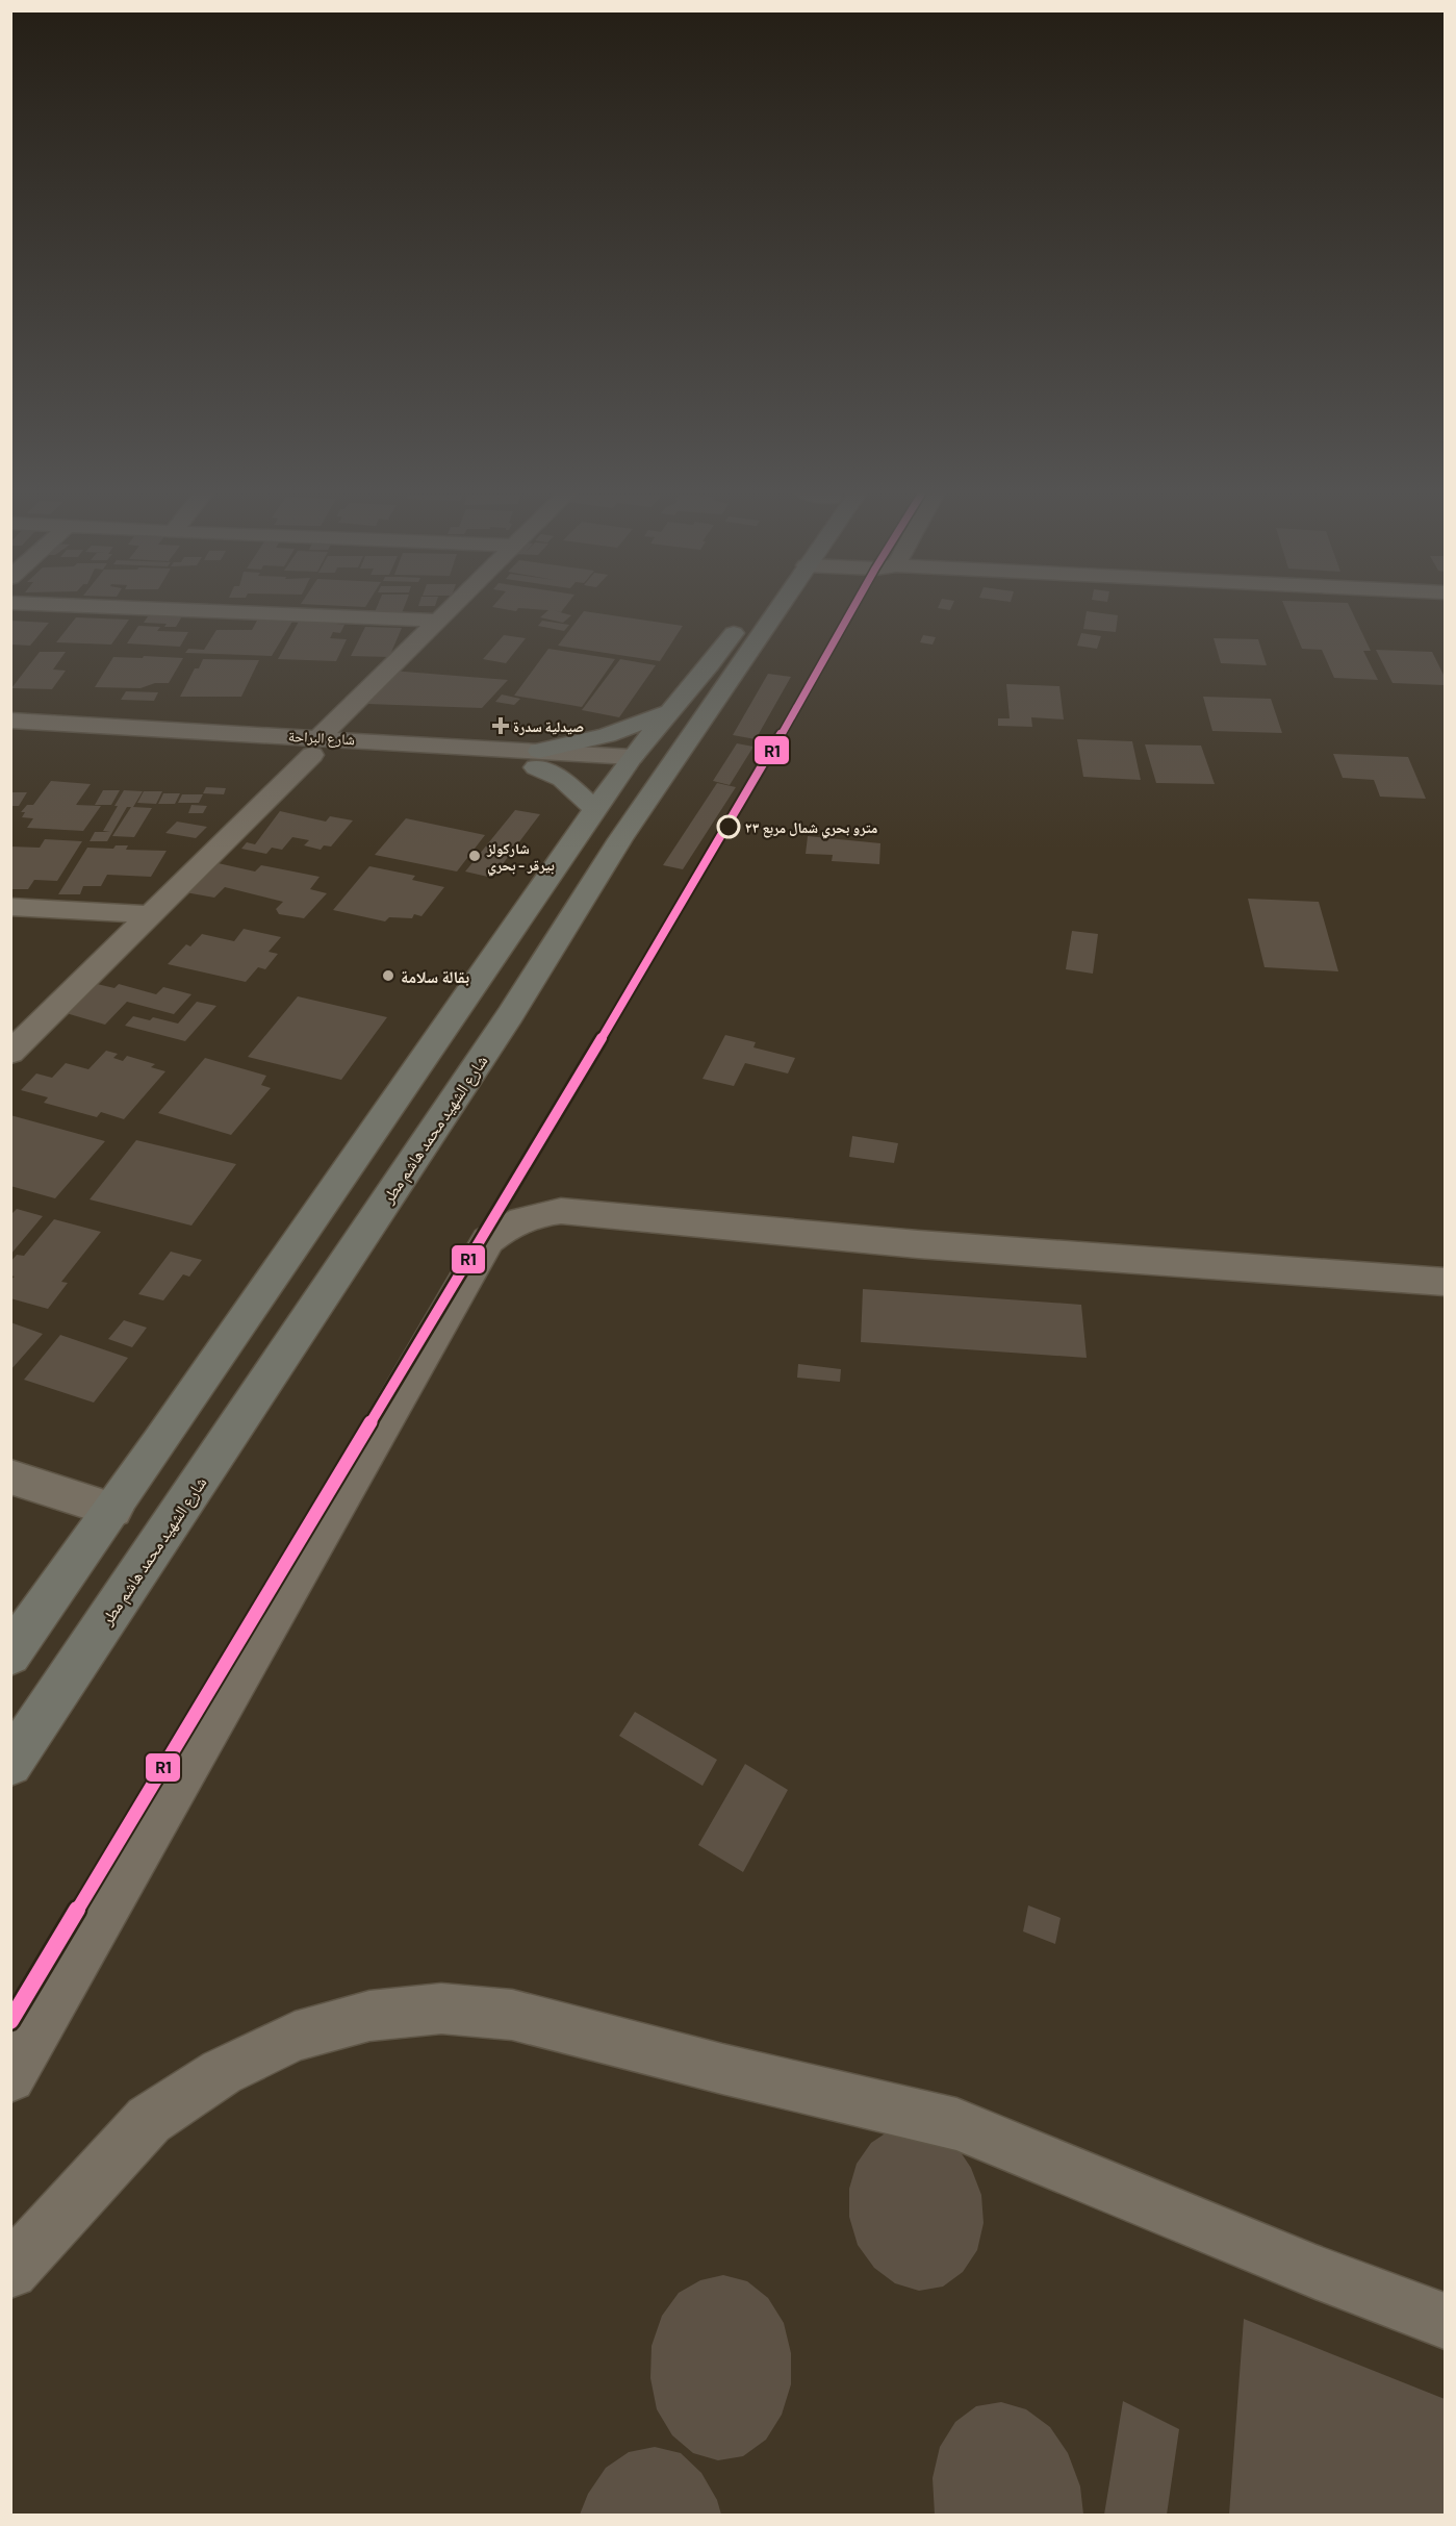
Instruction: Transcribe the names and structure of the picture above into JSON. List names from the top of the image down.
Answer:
{
  "streets": {
    "main road": ["شارع الشهيد محمد هاشم مطر"],
    "street": ["شارع البراحة"]
  },
  "crossings": [
    ["شارع البراحة", "شارع الشهيد محمد هاشم مطر"]
  ],
  "places": {
    "health": ["صيدلية سدرة"],
    "other": ["مترو بحري شمال مربع ٢٣", "شاركولز بيرقر - بحري", "بقالة سلامة"]
  },
  "lines": ["transit line R1"]
}
